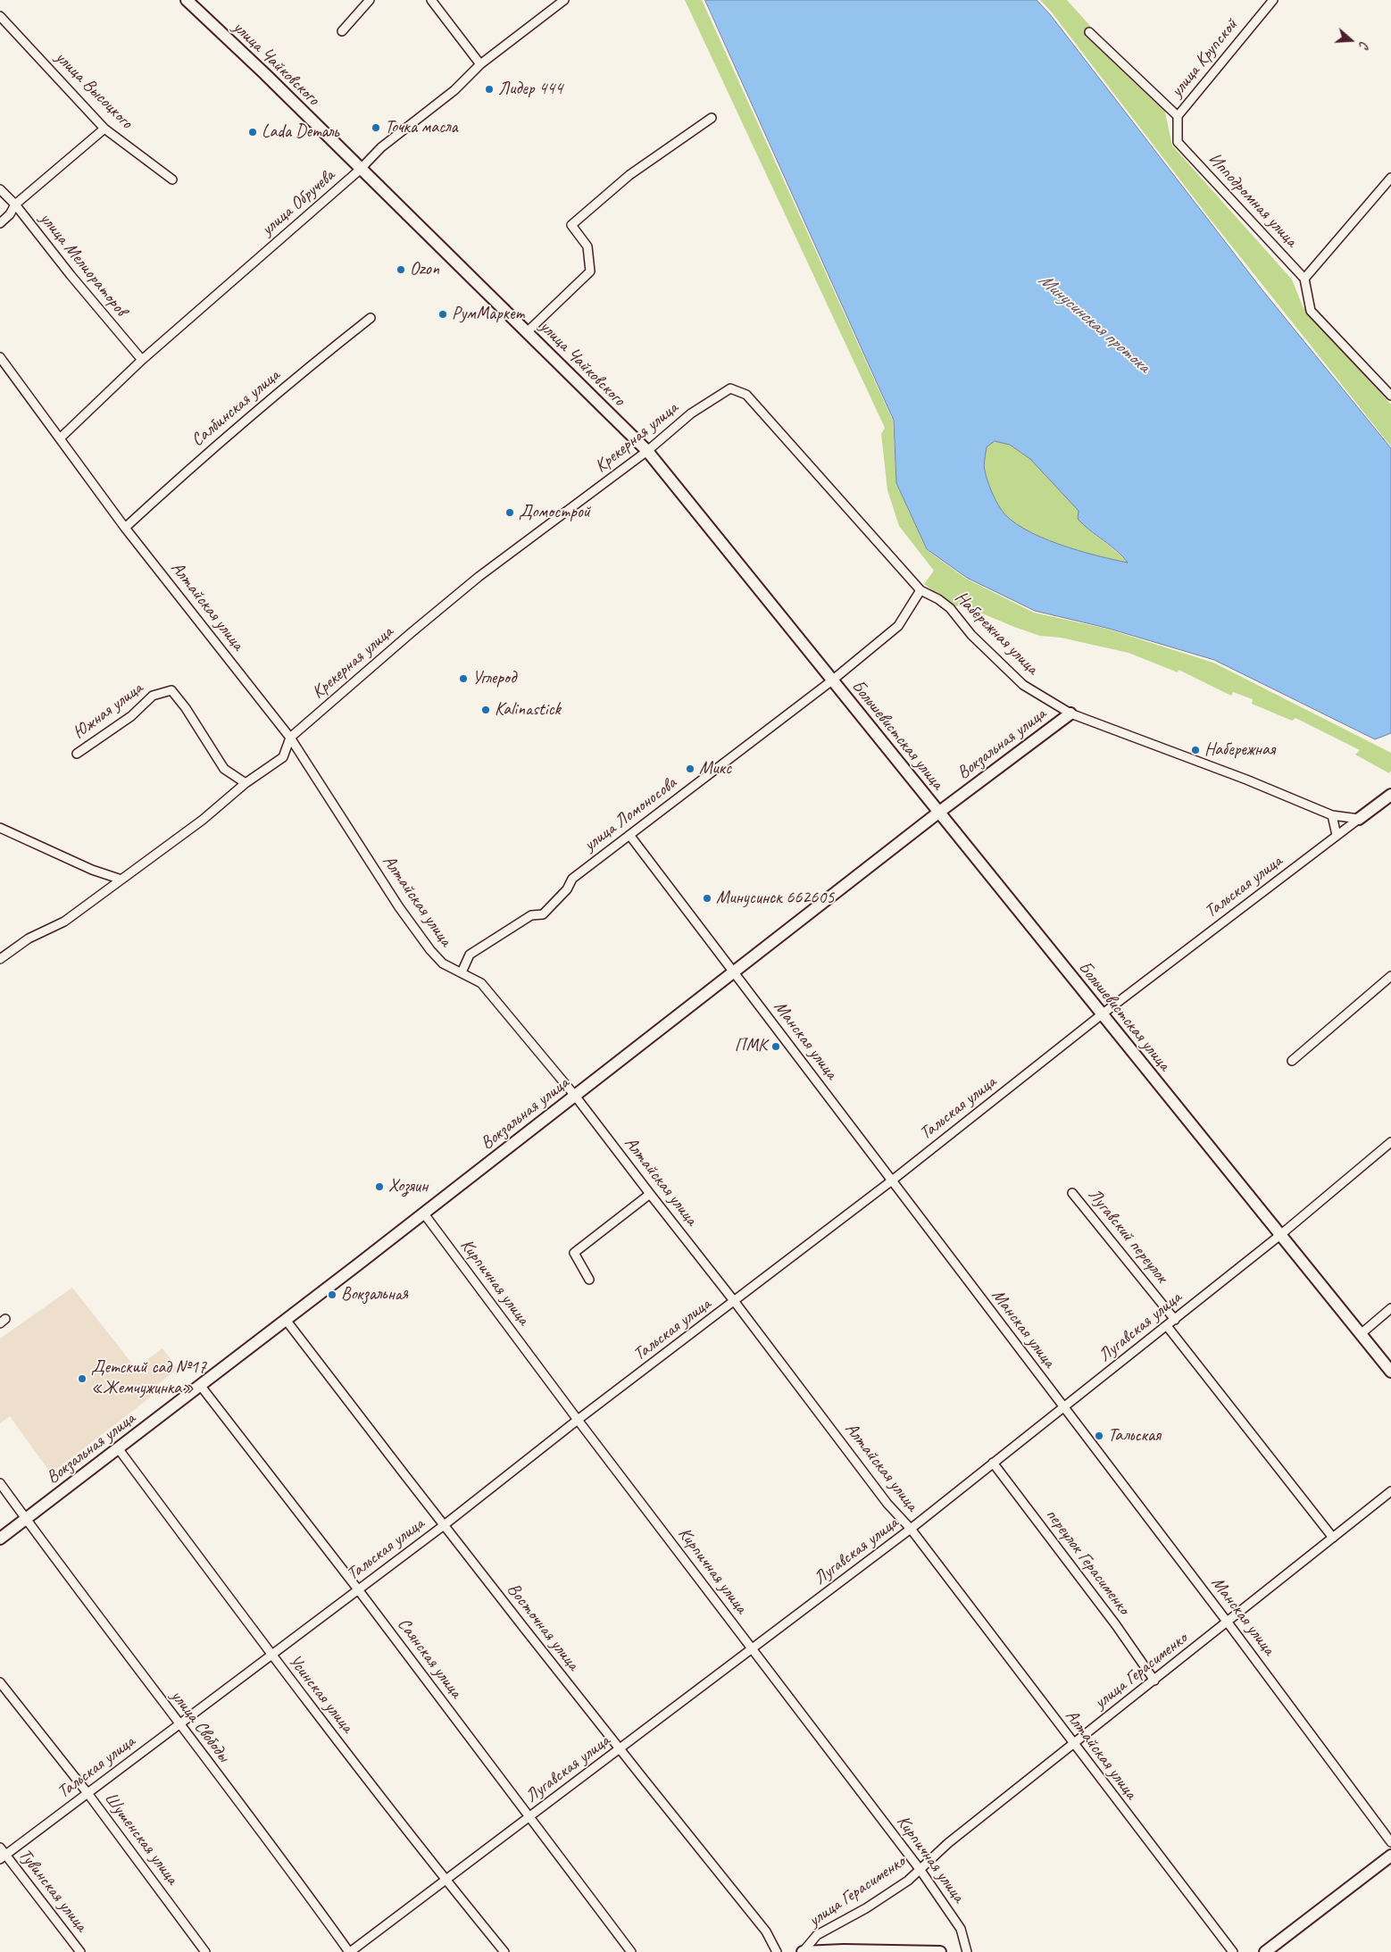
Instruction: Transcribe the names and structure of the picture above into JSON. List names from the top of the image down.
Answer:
{
  "streets": {
    "main road": ["улица Чайковского", "Большевистская улица", "Вокзальная улица"],
    "street": [
      "улица Крупской",
      "улица Высоцкого",
      "Ипподромная улица",
      "улица Обручева",
      "улица Мелиораторов",
      "Салбинская улица",
      "Крекерная улица",
      "Алтайская улица",
      "Набережная улица",
      "Южная улица",
      "улица Ломоносова",
      "Тальская улица",
      "Манская улица",
      "Лугавский переулок",
      "Кирпичная улица",
      "Лугавская улица",
      "переулок Герасименко",
      "Восточная улица",
      "Саянская улица",
      "улица Герасименко",
      "Усинская улица",
      "улица Свободы",
      "Шушенская улица",
      "Тувинская улица"
    ]
  },
  "crossings": [
    ["улица Крупской", "Ипподромная улица"],
    ["улица Чайковского", "улица Обручева"],
    ["улица Чайковского", "Крекерная улица"],
    ["улица Чайковского", "Большевистская улица"],
    ["улица Чайковского", "улица Ломоносова"],
    ["улица Обручева", "улица Мелиораторов"],
    ["улица Обручева", "Алтайская улица"],
    ["Салбинская улица", "Алтайская улица"],
    ["Крекерная улица", "Алтайская улица"],
    ["Крекерная улица", "Набережная улица"],
    ["Крекерная улица", "Южная улица"],
    ["Алтайская улица", "Вокзальная улица"],
    ["Алтайская улица", "улица Ломоносова"],
    ["Алтайская улица", "Тальская улица"],
    ["Алтайская улица", "Лугавская улица"],
    ["Алтайская улица", "улица Герасименко"],
    ["Набережная улица", "Вокзальная улица"],
    ["Набережная улица", "улица Ломоносова"],
    ["Набережная улица", "Тальская улица"],
    ["Большевистская улица", "Вокзальная улица"],
    ["Большевистская улица", "улица Ломоносова"],
    ["Большевистская улица", "Тальская улица"],
    ["Большевистская улица", "Лугавская улица"],
    ["Вокзальная улица", "Манская улица"],
    ["Вокзальная улица", "Кирпичная улица"],
    ["Вокзальная улица", "Восточная улица"],
    ["Вокзальная улица", "Саянская улица"],
    ["Вокзальная улица", "Усинская улица"],
    ["Вокзальная улица", "улица Свободы"],
    ["улица Ломоносова", "Манская улица"],
    ["Тальская улица", "Манская улица"],
    ["Тальская улица", "Кирпичная улица"],
    ["Тальская улица", "Восточная улица"],
    ["Тальская улица", "Саянская улица"],
    ["Тальская улица", "Усинская улица"],
    ["Тальская улица", "улица Свободы"],
    ["Тальская улица", "Шушенская улица"],
    ["Тальская улица", "Тувинская улица"],
    ["Манская улица", "Лугавская улица"],
    ["Манская улица", "улица Герасименко"],
    ["Лугавский переулок", "Лугавская улица"],
    ["Кирпичная улица", "Лугавская улица"],
    ["Кирпичная улица", "улица Герасименко"],
    ["Лугавская улица", "переулок Герасименко"],
    ["Лугавская улица", "Восточная улица"],
    ["Лугавская улица", "Саянская улица"],
    ["Лугавская улица", "Усинская улица"],
    ["Лугавская улица", "улица Свободы"],
    ["переулок Герасименко", "улица Герасименко"]
  ],
  "water": ["Минусинская протока"],
  "places": [
    "Лидер 444",
    "Точка масла",
    "Lada Dеталь",
    "Ozon",
    "РумМаркет",
    "Домострой",
    "Углерод",
    "Kalinastick",
    "Набережная",
    "Микс",
    "Минусинск 662605",
    "ПМК",
    "Хозяин",
    "Вокзальная",
    "Детский сад №17 «Жемчужинка»",
    "Тальская"
  ],
  "north": "right"
}
